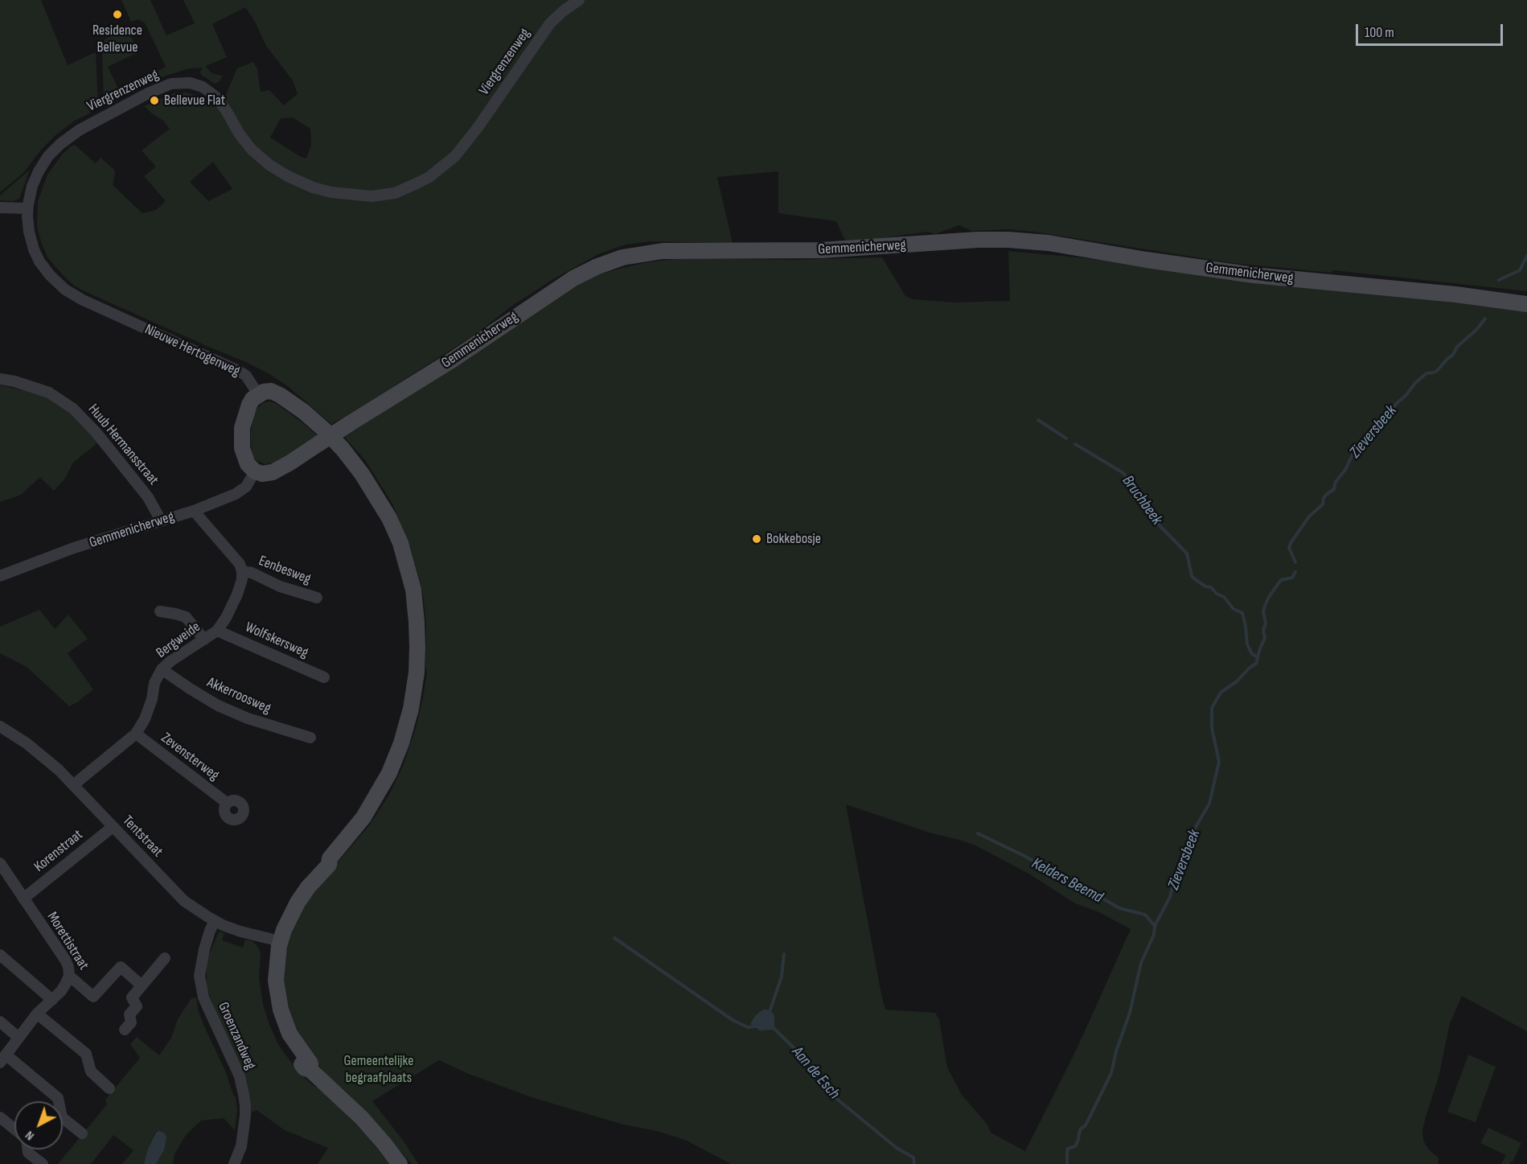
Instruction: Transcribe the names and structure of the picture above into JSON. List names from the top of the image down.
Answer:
{
  "streets": {
    "main road": ["Gemmenicherweg"],
    "street": [
      "Viergrenzenweg",
      "Nieuwe Hertogenweg",
      "Huub Hermansstraat",
      "Eenbesweg",
      "Bergweide",
      "Wolfskersweg",
      "Akkerroosweg",
      "Zevensterweg",
      "Tentstraat",
      "Korenstraat",
      "Morettistraat",
      "Groenzandweg"
    ]
  },
  "crossings": [
    ["Viergrenzenweg", "Nieuwe Hertogenweg"],
    ["Gemmenicherweg", "Huub Hermansstraat"],
    ["Eenbesweg", "Bergweide"],
    ["Bergweide", "Wolfskersweg"],
    ["Bergweide", "Akkerroosweg"],
    ["Bergweide", "Zevensterweg"],
    ["Bergweide", "Tentstraat"],
    ["Tentstraat", "Korenstraat"],
    ["Tentstraat", "Groenzandweg"],
    ["Korenstraat", "Morettistraat"]
  ],
  "water": [
    "Zieversbeek",
    "Bruchbeek",
    "Kelders Beemd",
    "Aan de Esch"
  ],
  "parks": ["Gemeentelijke begraafplaats"],
  "places": ["Residence Bellevue", "Bellevue Flat", "Bokkebosje"],
  "scale_bar": "100 m",
  "north": "bottom left"
}
